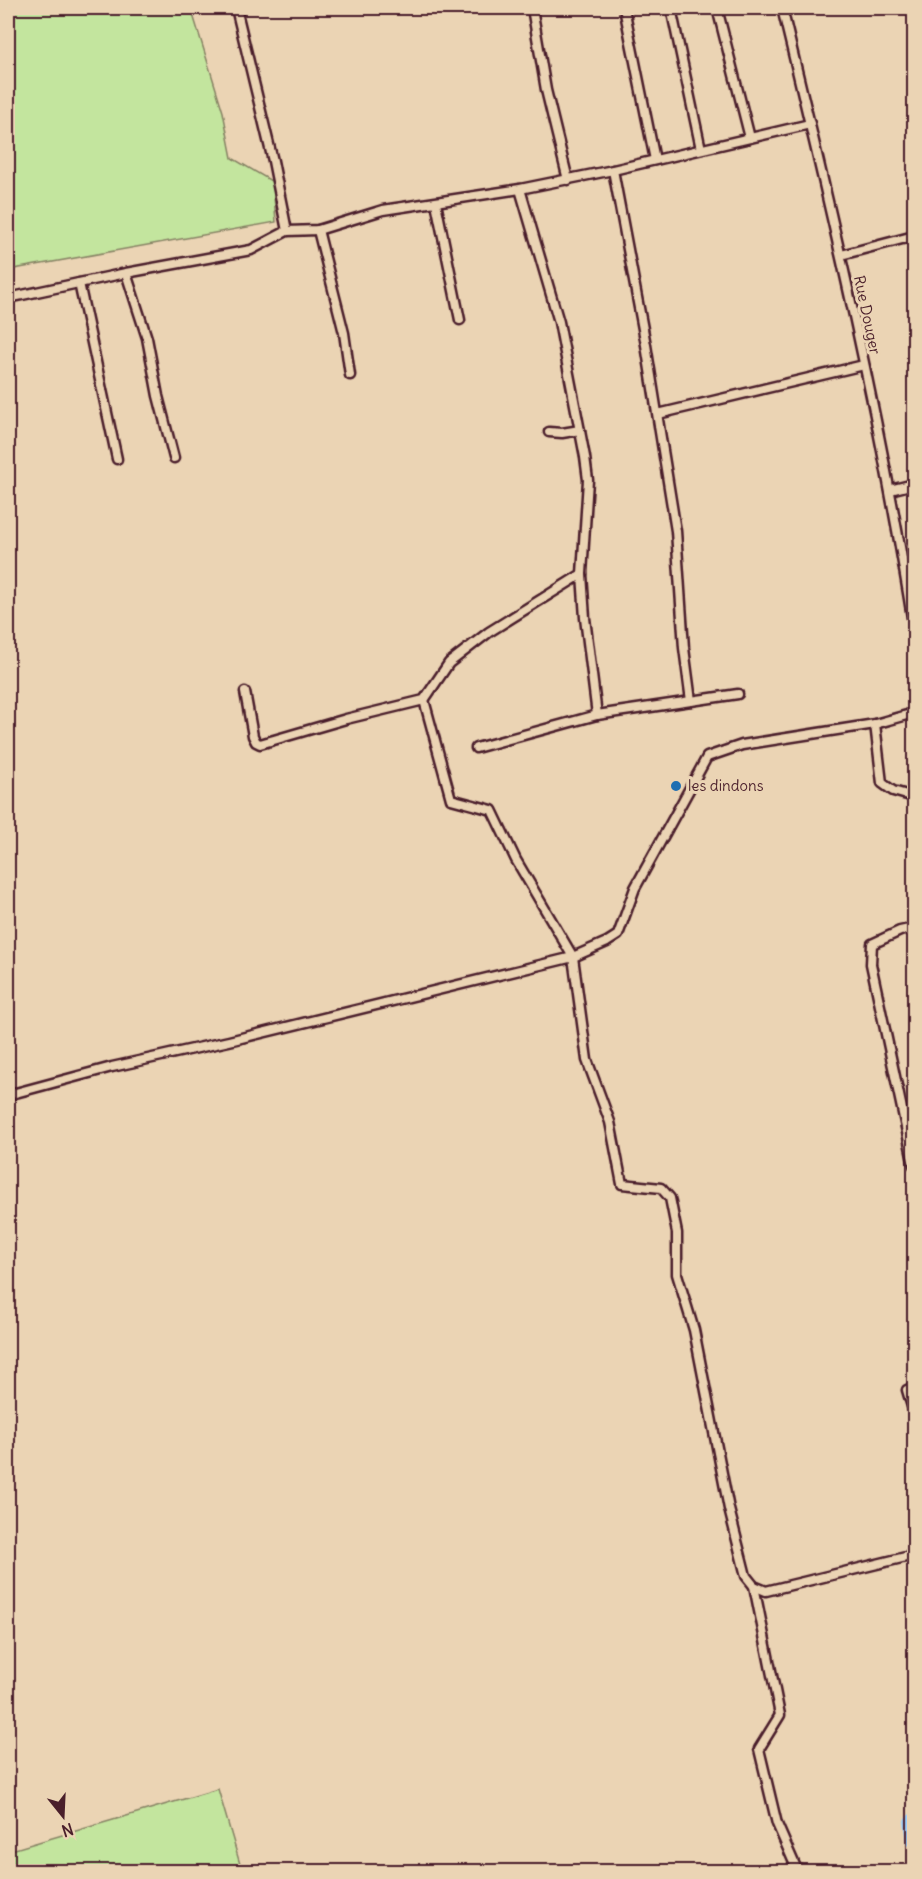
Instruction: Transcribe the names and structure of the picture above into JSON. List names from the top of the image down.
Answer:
{
  "streets": {
    "street": ["Rue Douger"]
  },
  "places": ["les dindons"],
  "north": "bottom"
}
